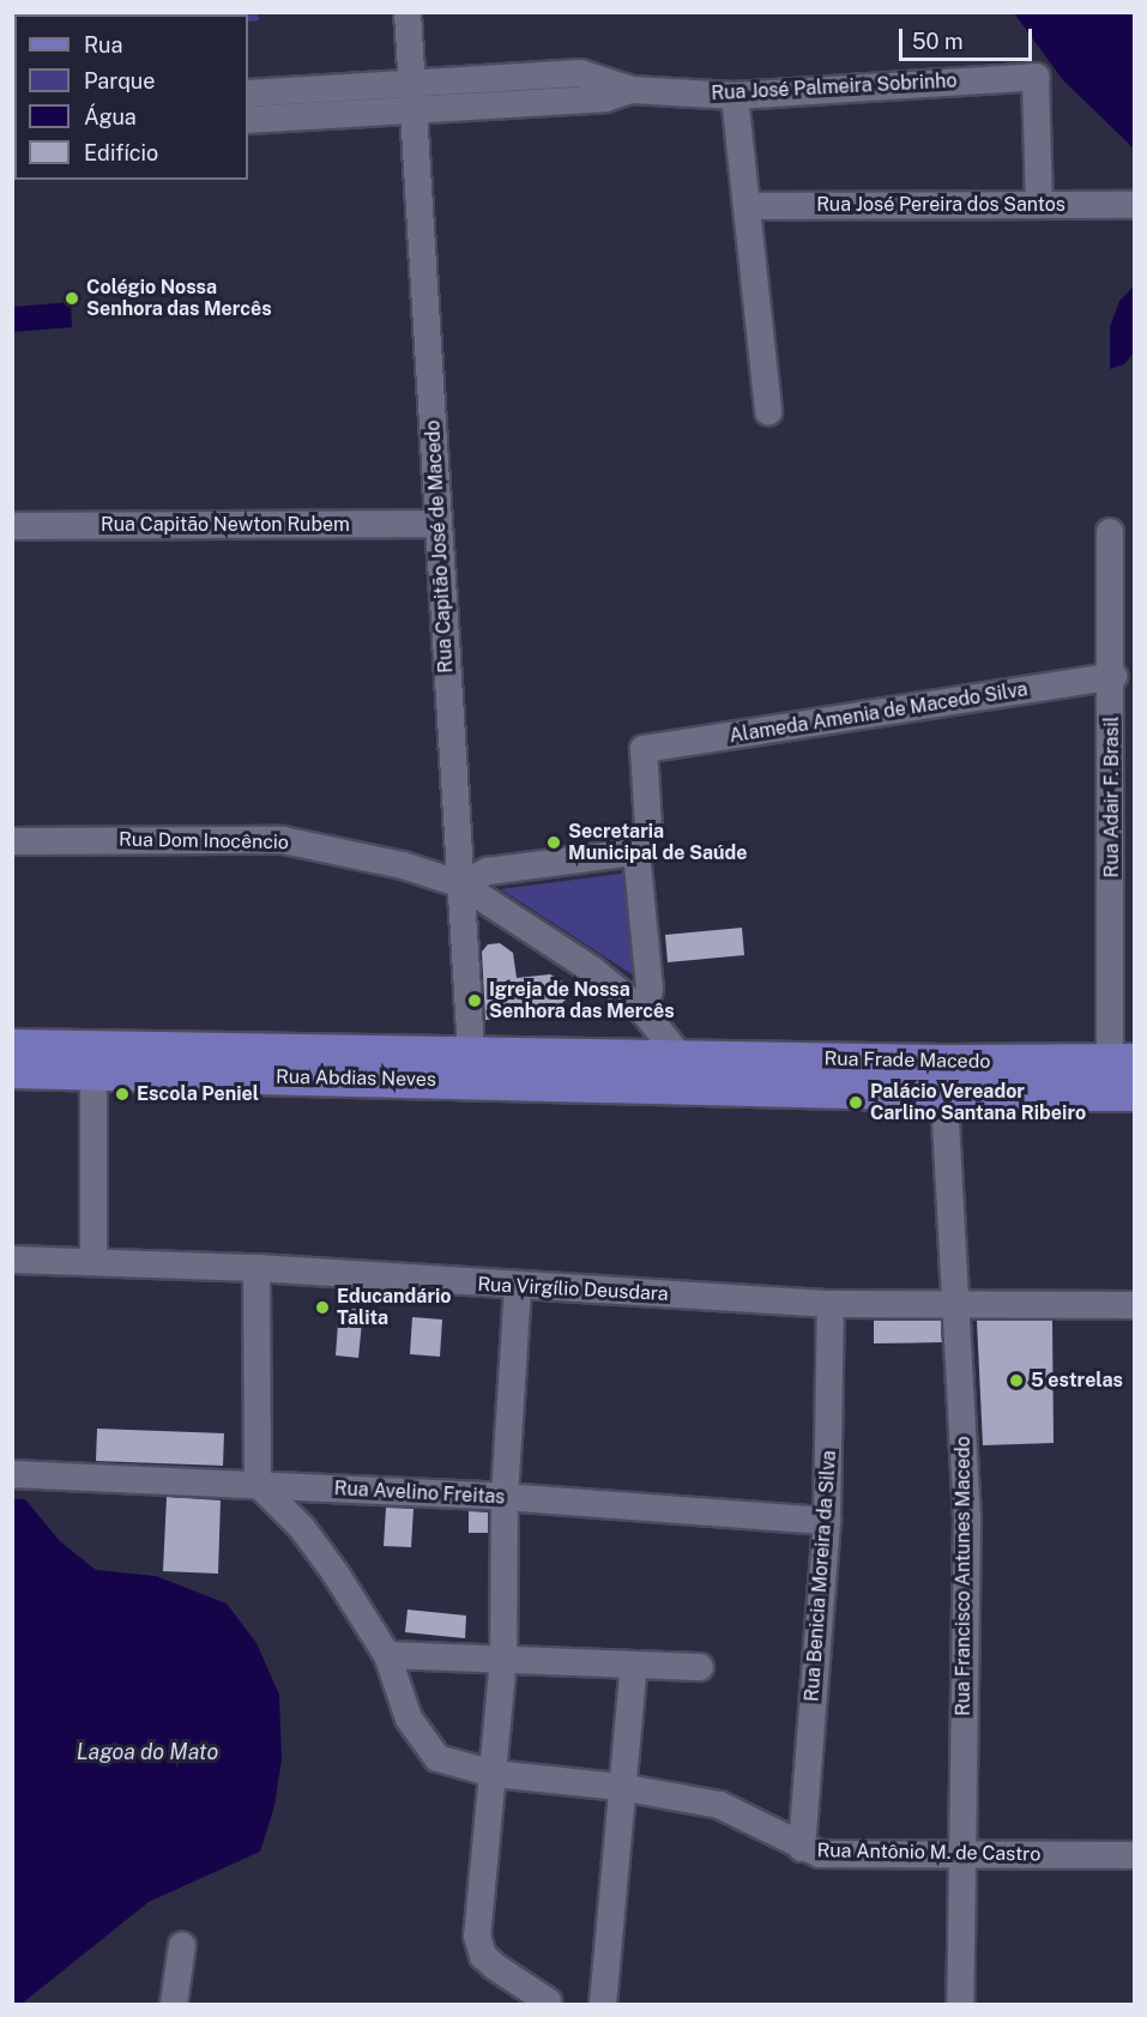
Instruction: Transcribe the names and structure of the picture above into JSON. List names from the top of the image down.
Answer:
{
  "streets": {
    "main road": ["Rua Frade Macedo", "Rua Abdias Neves"],
    "street": [
      "Rua José Palmeira Sobrinho",
      "Rua José Pereira dos Santos",
      "Rua Capitão Newton Rubem",
      "Rua Capitão José de Macedo",
      "Alameda Amenia de Macedo Silva",
      "Rua Adair F. Brasil",
      "Rua Dom Inocêncio",
      "Rua Virgílio Deusdara",
      "Rua Avelino Freitas",
      "Rua Benicia Moreira da Silva",
      "Rua Francisco Antunes Macedo",
      "Rua Antônio M. de Castro"
    ]
  },
  "crossings": [
    ["Rua José Palmeira Sobrinho", "Rua José Pereira dos Santos"],
    ["Rua José Palmeira Sobrinho", "Rua Capitão José de Macedo"],
    ["Rua Capitão Newton Rubem", "Rua Capitão José de Macedo"],
    ["Rua Capitão José de Macedo", "Rua Dom Inocêncio"],
    ["Rua Capitão José de Macedo", "Rua Abdias Neves"],
    ["Alameda Amenia de Macedo Silva", "Rua Adair F. Brasil"],
    ["Rua Adair F. Brasil", "Rua Frade Macedo"],
    ["Rua Dom Inocêncio", "Rua Frade Macedo"],
    ["Rua Dom Inocêncio", "Rua Abdias Neves"],
    ["Rua Frade Macedo", "Rua Abdias Neves"],
    ["Rua Frade Macedo", "Rua Francisco Antunes Macedo"],
    ["Rua Virgílio Deusdara", "Rua Benicia Moreira da Silva"],
    ["Rua Virgílio Deusdara", "Rua Francisco Antunes Macedo"],
    ["Rua Avelino Freitas", "Rua Benicia Moreira da Silva"],
    ["Rua Benicia Moreira da Silva", "Rua Antônio M. de Castro"],
    ["Rua Francisco Antunes Macedo", "Rua Antônio M. de Castro"]
  ],
  "water": ["Lagoa do Mato"],
  "places": [
    "Colégio Nossa Senhora das Mercês",
    "Secretaria Municipal de Saúde",
    "Igreja de Nossa Senhora das Mercês",
    "Escola Peniel",
    "Palácio Vereador Carlino Santana Ribeiro",
    "Educandário Talita",
    "5 estrelas"
  ],
  "legend": [
    "Rua",
    "Parque",
    "Água",
    "Edifício"
  ],
  "scale_bar": "50 m"
}
